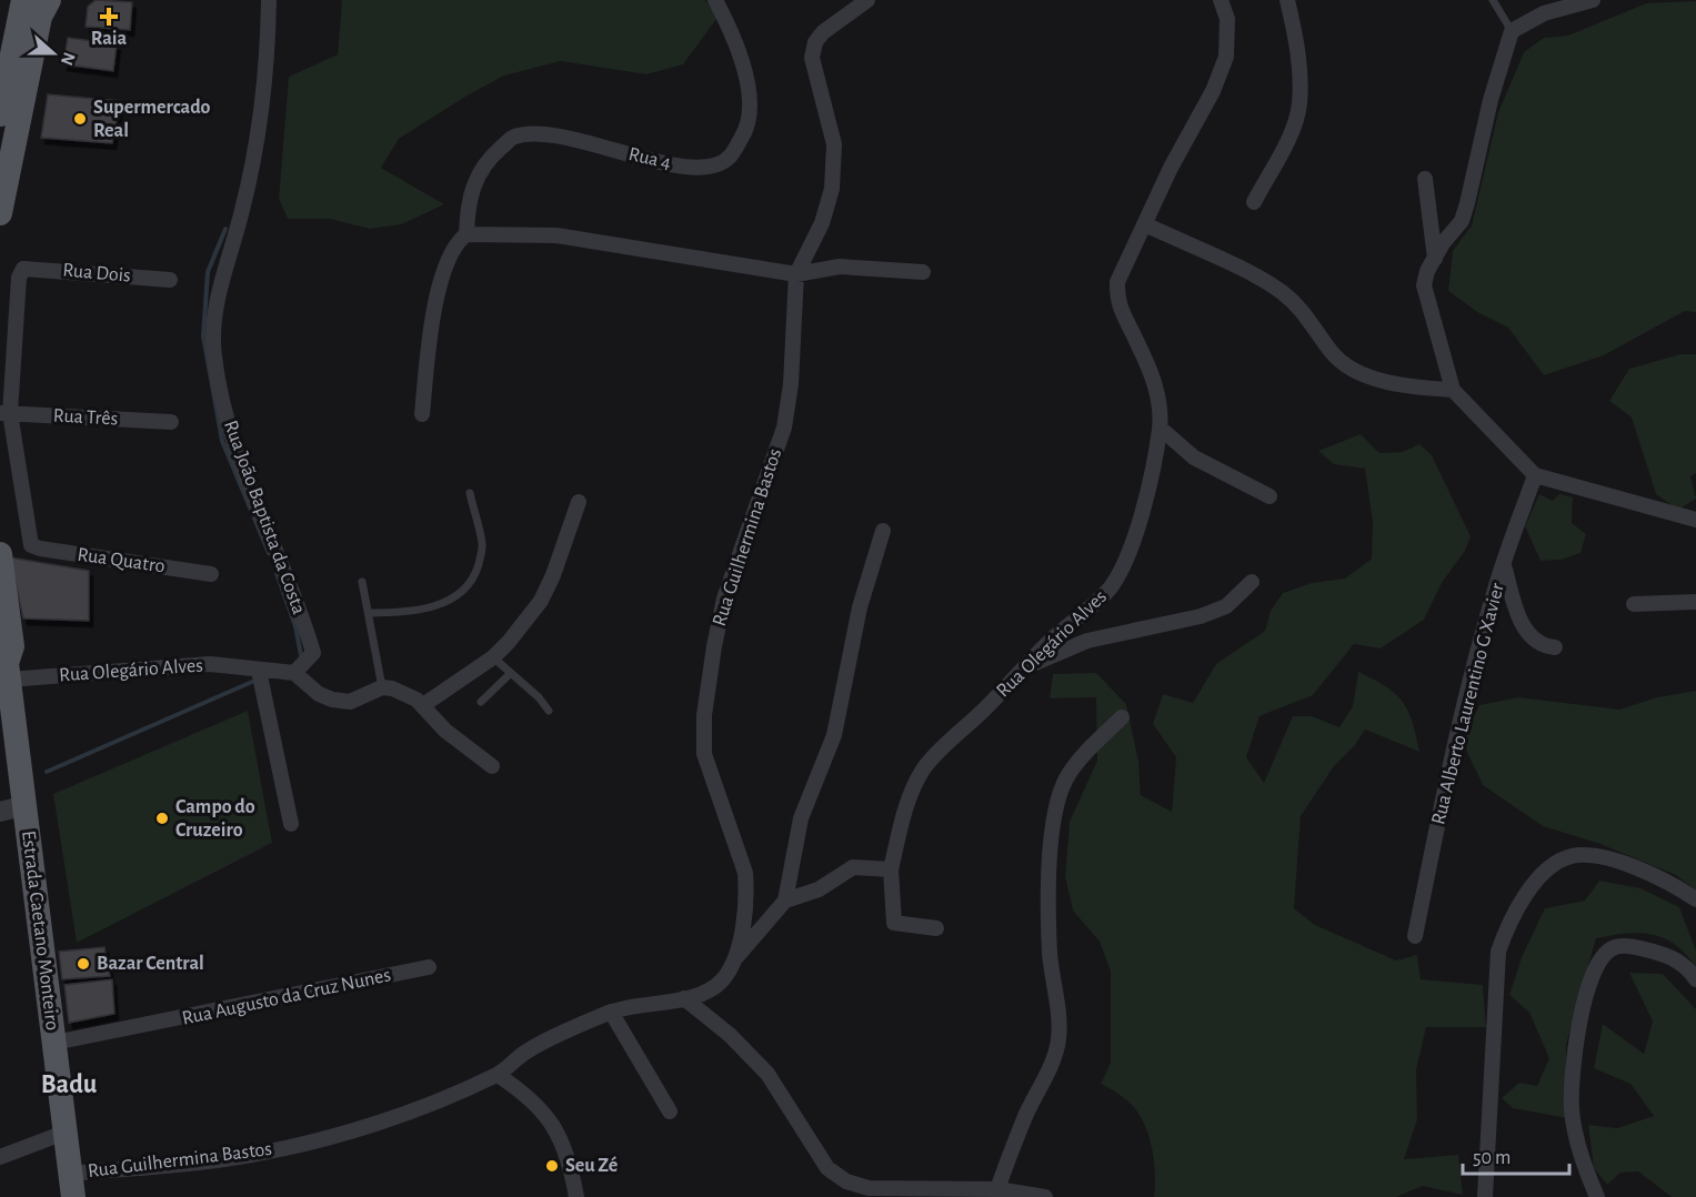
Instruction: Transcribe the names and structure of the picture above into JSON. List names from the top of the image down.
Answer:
{
  "streets": {
    "main road": ["Estrada Caetano Monteiro"],
    "street": [
      "Rua 4",
      "Rua Dois",
      "Rua Três",
      "Rua João Baptista da Costa",
      "Rua Guilhermina Bastos",
      "Rua Quatro",
      "Rua Olegário Alves",
      "Rua Alberto Laurentino G Xavier",
      "Rua Augusto da Cruz Nunes"
    ]
  },
  "crossings": [
    ["Rua Dois", "Rua Três"],
    ["Rua Dois", "Rua Quatro"],
    ["Rua Três", "Rua Quatro"],
    ["Rua João Baptista da Costa", "Rua Olegário Alves"],
    ["Rua Guilhermina Bastos", "Estrada Caetano Monteiro"],
    ["Rua Olegário Alves", "Estrada Caetano Monteiro"],
    ["Estrada Caetano Monteiro", "Rua Augusto da Cruz Nunes"]
  ],
  "districts": ["Badu"],
  "places": {
    "health": ["Raia"],
    "other": [
      "Supermercado Real",
      "Campo do Cruzeiro",
      "Bazar Central",
      "Seu Zé"
    ]
  },
  "scale_bar": "50 m",
  "north": "right"
}
